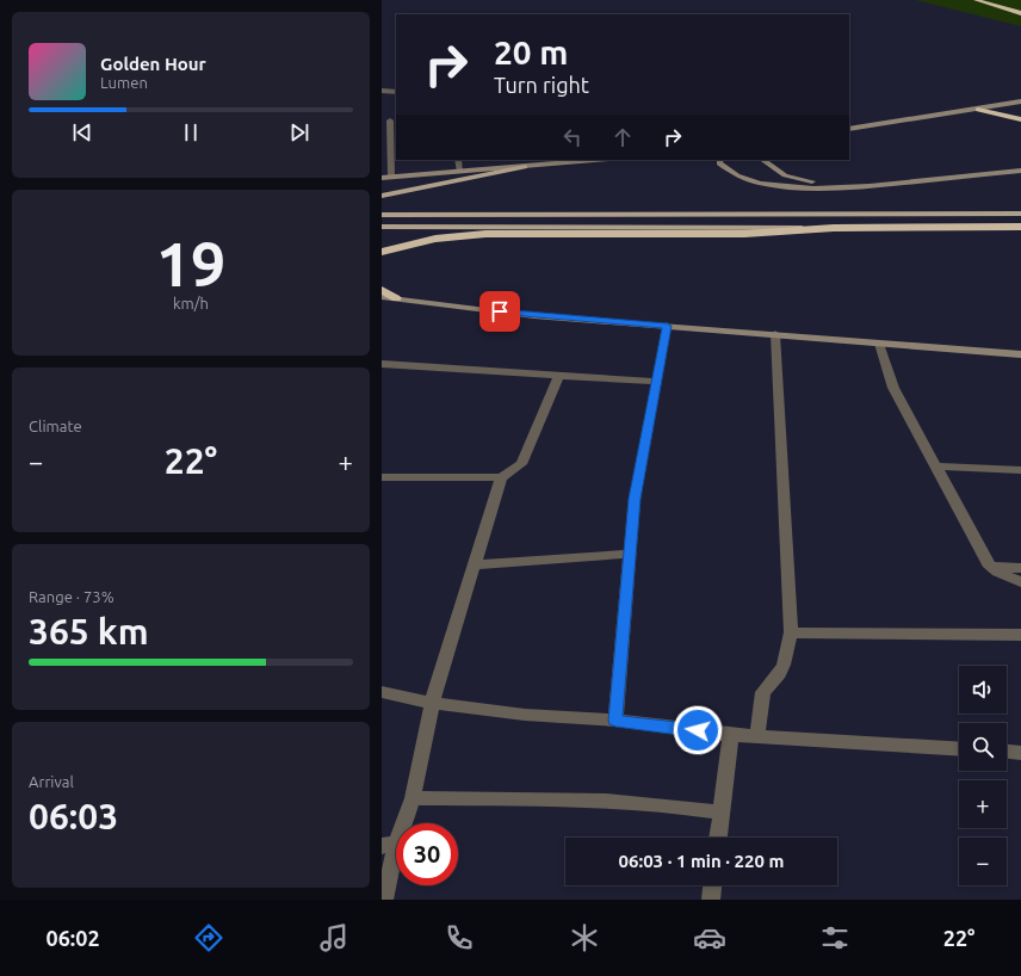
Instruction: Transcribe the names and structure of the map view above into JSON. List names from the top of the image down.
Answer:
{
  "page": {
    "turn": ["20 m", "Turn right"],
    "song": ["Golden Hour", "Lumen"],
    "tile": [
      ["19", "km/h"],
      "Climate",
      ["Range · 73%", "365 km"],
      ["Arrival", "06:03"]
    ],
    "heat": ["−", "22°", "+"],
    "map_buttons": ["+", "−"],
    "limit": "30",
    "trip": "06:03 · 1 min · 220 m",
    "tabs": ["06:02", "22°"]
  }
}
